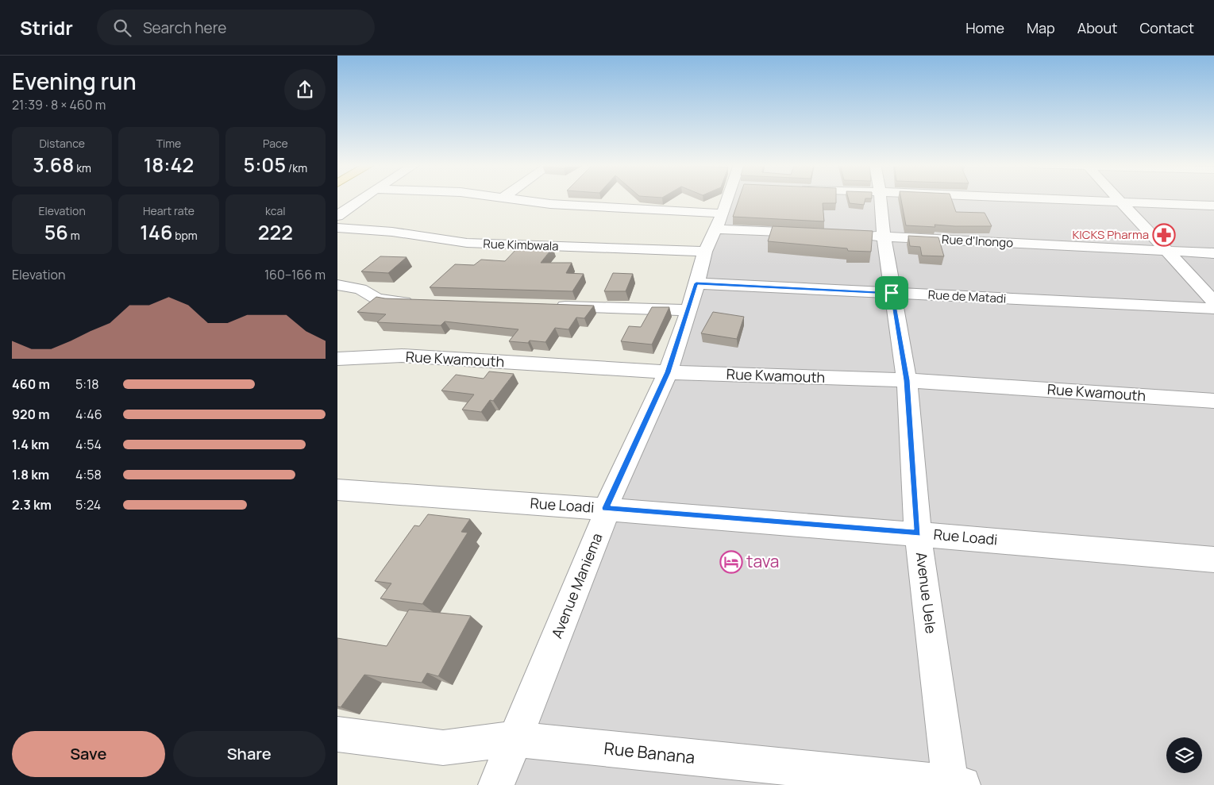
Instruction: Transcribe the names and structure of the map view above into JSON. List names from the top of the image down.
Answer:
{
  "streets": {
    "street": [
      "Rue d'Inongo",
      "Rue Kimbwala",
      "Rue de Matadi",
      "Rue Kwamouth",
      "Rue Loadi",
      "Avenue Maniema",
      "Avenue Uele",
      "Rue Banana"
    ]
  },
  "crossings": [
    ["Rue d'Inongo", "Avenue Uele"],
    ["Rue Kimbwala", "Avenue Maniema"],
    ["Rue de Matadi", "Avenue Maniema"],
    ["Rue de Matadi", "Avenue Uele"],
    ["Rue Kwamouth", "Avenue Maniema"],
    ["Rue Kwamouth", "Avenue Uele"],
    ["Rue Loadi", "Avenue Maniema"],
    ["Rue Loadi", "Avenue Uele"],
    ["Avenue Maniema", "Rue Banana"],
    ["Avenue Uele", "Rue Banana"]
  ],
  "places": {
    "pharmacy": ["KICKS Pharma"],
    "hotel": ["tava"]
  },
  "page": {
    "header": "Stridr",
    "search": "Search here",
    "nav": [
      "Home",
      "Map",
      "About",
      "Contact"
    ],
    "heading": ["Evening run", "21:39 · 8 × 460 m"],
    "stats": [
      ["Distance", "3.68 km"],
      ["Time", "18:42"],
      ["Pace", "5:05 /km"],
      ["Elevation", "56 m"],
      ["Heart rate", "146 bpm"],
      ["kcal", "222"]
    ],
    "chart": ["Elevation", "160–166 m"],
    "list": [
      {
        "name": "460 m",
        "note": "5:18"
      },
      {
        "name": "920 m",
        "note": "4:46"
      },
      {
        "name": "1.4 km",
        "note": "4:54"
      },
      {
        "name": "1.8 km",
        "note": "4:58"
      },
      {
        "name": "2.3 km",
        "note": "5:24"
      }
    ],
    "buttons": ["Save", "Share"]
  }
}
